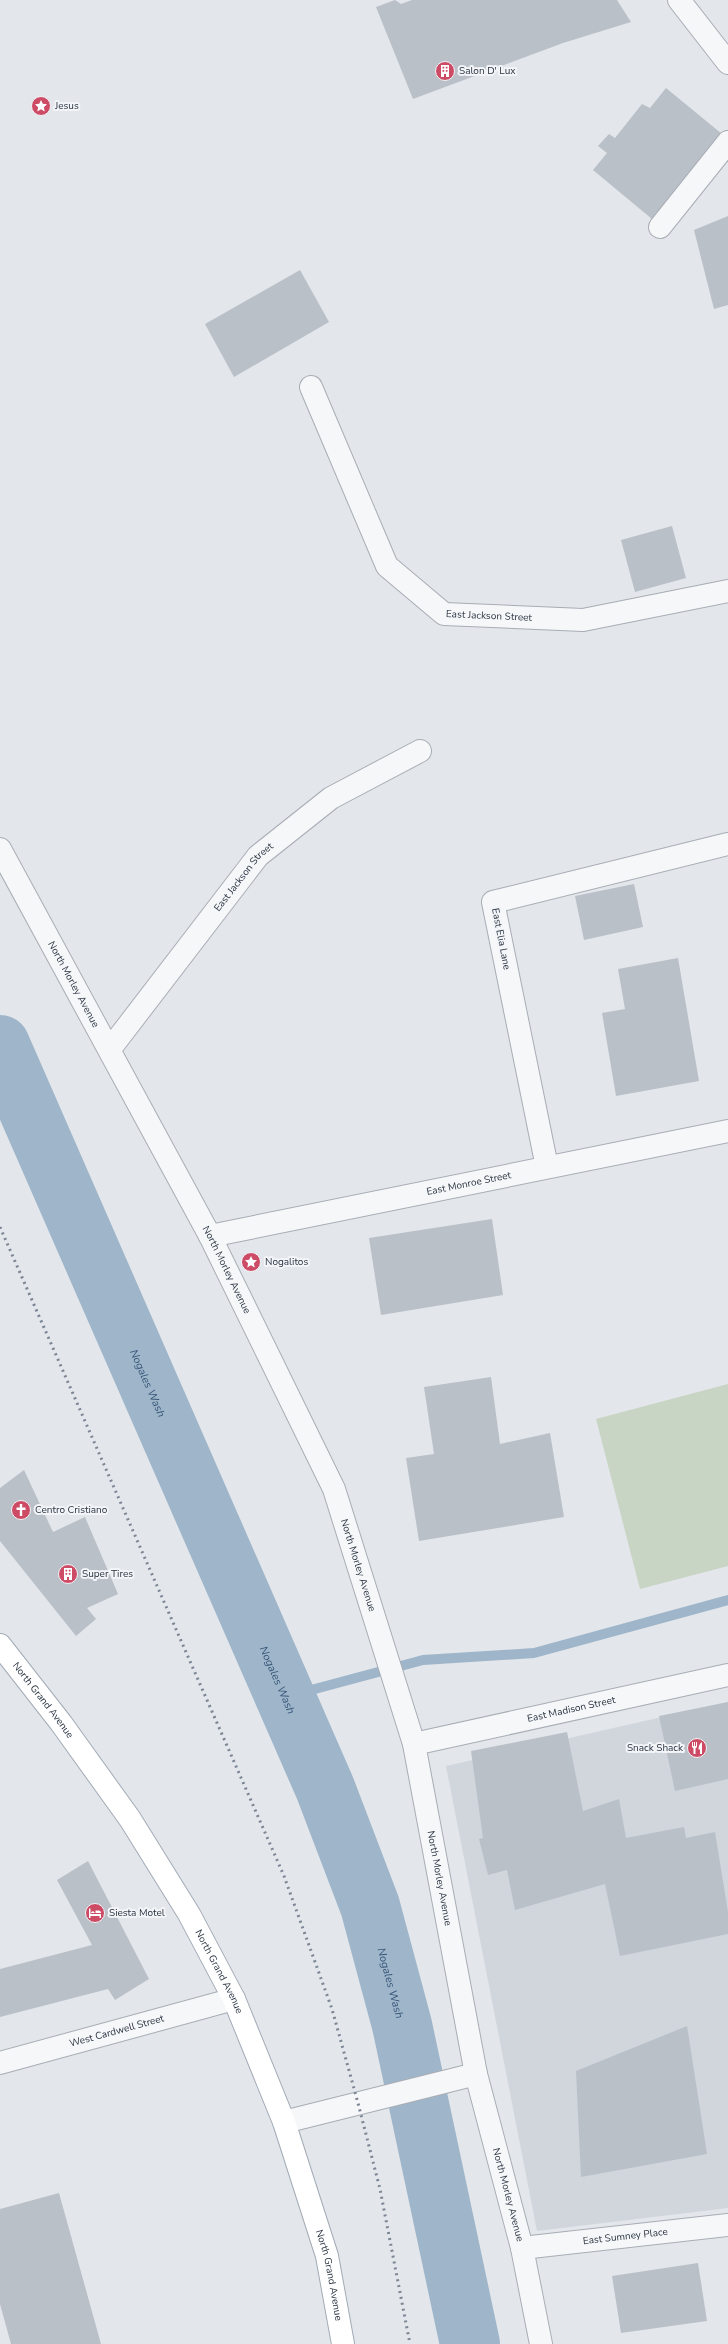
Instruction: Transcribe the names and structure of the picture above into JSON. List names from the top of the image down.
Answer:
{
  "streets": {
    "main road": ["North Grand Avenue"],
    "street": [
      "East Jackson Street",
      "East Elia Lane",
      "North Morley Avenue",
      "East Monroe Street",
      "East Madison Street",
      "West Cardwell Street",
      "East Sumney Place"
    ]
  },
  "crossings": [
    ["East Jackson Street", "North Morley Avenue"],
    ["East Elia Lane", "East Monroe Street"],
    ["North Morley Avenue", "East Monroe Street"],
    ["North Morley Avenue", "East Madison Street"],
    ["North Morley Avenue", "East Sumney Place"],
    ["North Grand Avenue", "West Cardwell Street"]
  ],
  "water": ["Nogales Wash"],
  "places": {
    "building": ["Salon D' Lux", "Super Tires"],
    "place": ["Jesus", "Nogalitos"],
    "church": ["Centro Cristiano"],
    "restaurant": ["Snack Shack"],
    "hotel": ["Siesta Motel"]
  }
}
